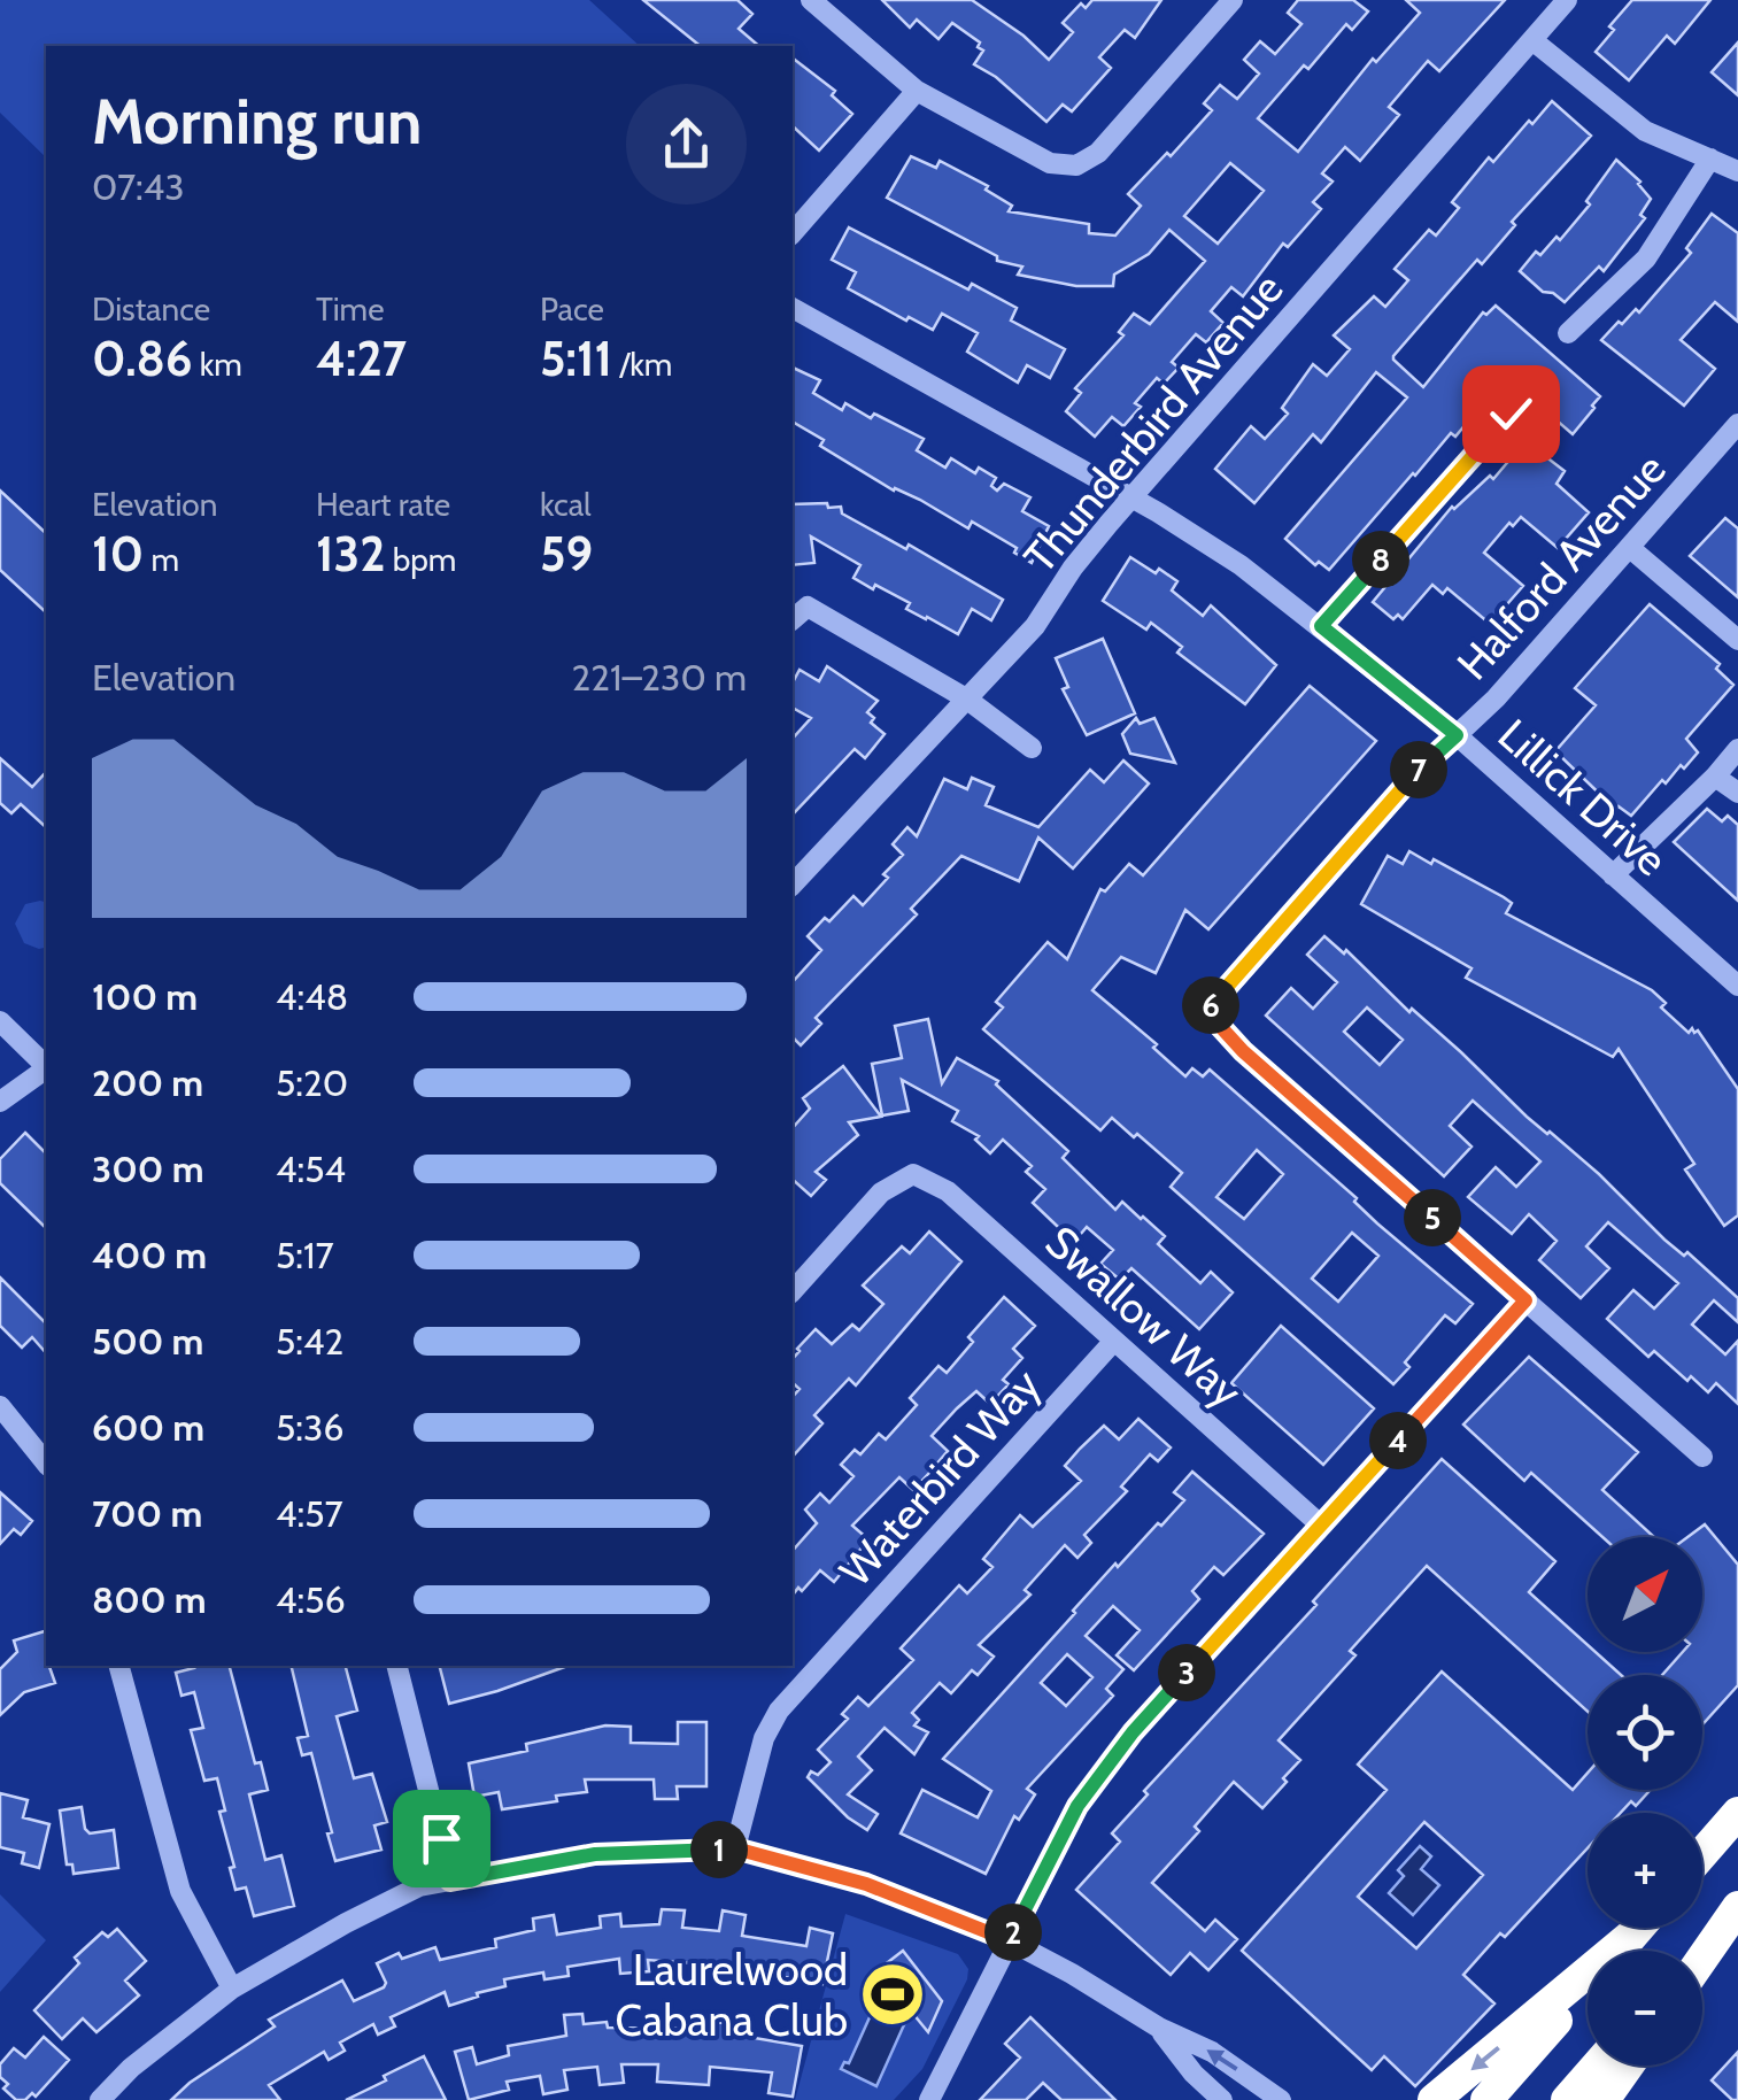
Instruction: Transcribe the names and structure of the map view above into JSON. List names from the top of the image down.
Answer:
{
  "streets": {
    "street": [
      "Thunderbird Avenue",
      "Halford Avenue",
      "Lillick Drive",
      "Swallow Way",
      "Waterbird Way"
    ]
  },
  "crossings": [
    ["Thunderbird Avenue", "Lillick Drive"],
    ["Halford Avenue", "Lillick Drive"],
    ["Swallow Way", "Waterbird Way"]
  ],
  "places": {
    "sports": ["Laurelwood Cabana Club"]
  },
  "north": "top right",
  "page": {
    "heading": ["Morning run", "07:43"],
    "stats": [
      ["Distance", "0.86 km"],
      ["Time", "4:27"],
      ["Pace", "5:11 /km"],
      ["Elevation", "10 m"],
      ["Heart rate", "132 bpm"],
      ["kcal", "59"]
    ],
    "pins": [
      "8",
      "7",
      "6",
      "5",
      "4",
      "3",
      "1",
      "2"
    ],
    "chart": ["Elevation", "221–230 m"],
    "list": [
      {
        "name": "100 m",
        "note": "4:48"
      },
      {
        "name": "200 m",
        "note": "5:20"
      },
      {
        "name": "300 m",
        "note": "4:54"
      },
      {
        "name": "400 m",
        "note": "5:17"
      },
      {
        "name": "500 m",
        "note": "5:42"
      },
      {
        "name": "600 m",
        "note": "5:36"
      },
      {
        "name": "700 m",
        "note": "4:57"
      },
      {
        "name": "800 m",
        "note": "4:56"
      }
    ],
    "map_buttons": ["+", "−"]
  }
}
